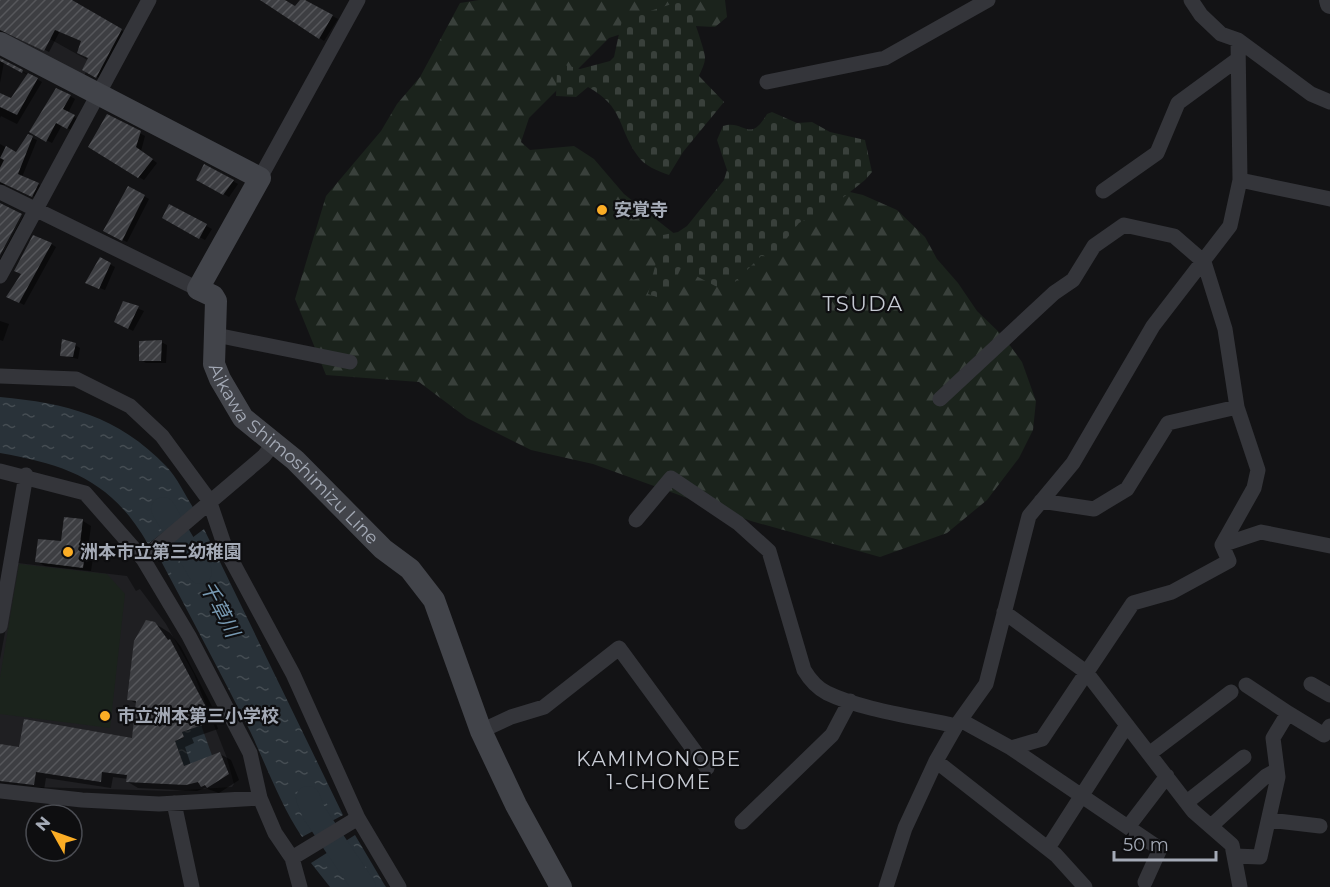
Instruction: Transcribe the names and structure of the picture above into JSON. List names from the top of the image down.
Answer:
{
  "streets": {
    "main road": ["Aikawa Shimoshimizu Line"]
  },
  "districts": ["TSUDA", "KAMIMONOBE 1-CHOME"],
  "water": ["千草川"],
  "places": ["安覚寺", "洲本市立第三幼稚園", "市立洲本第三小学校"],
  "scale_bar": "50 m",
  "north": "top left"
}
